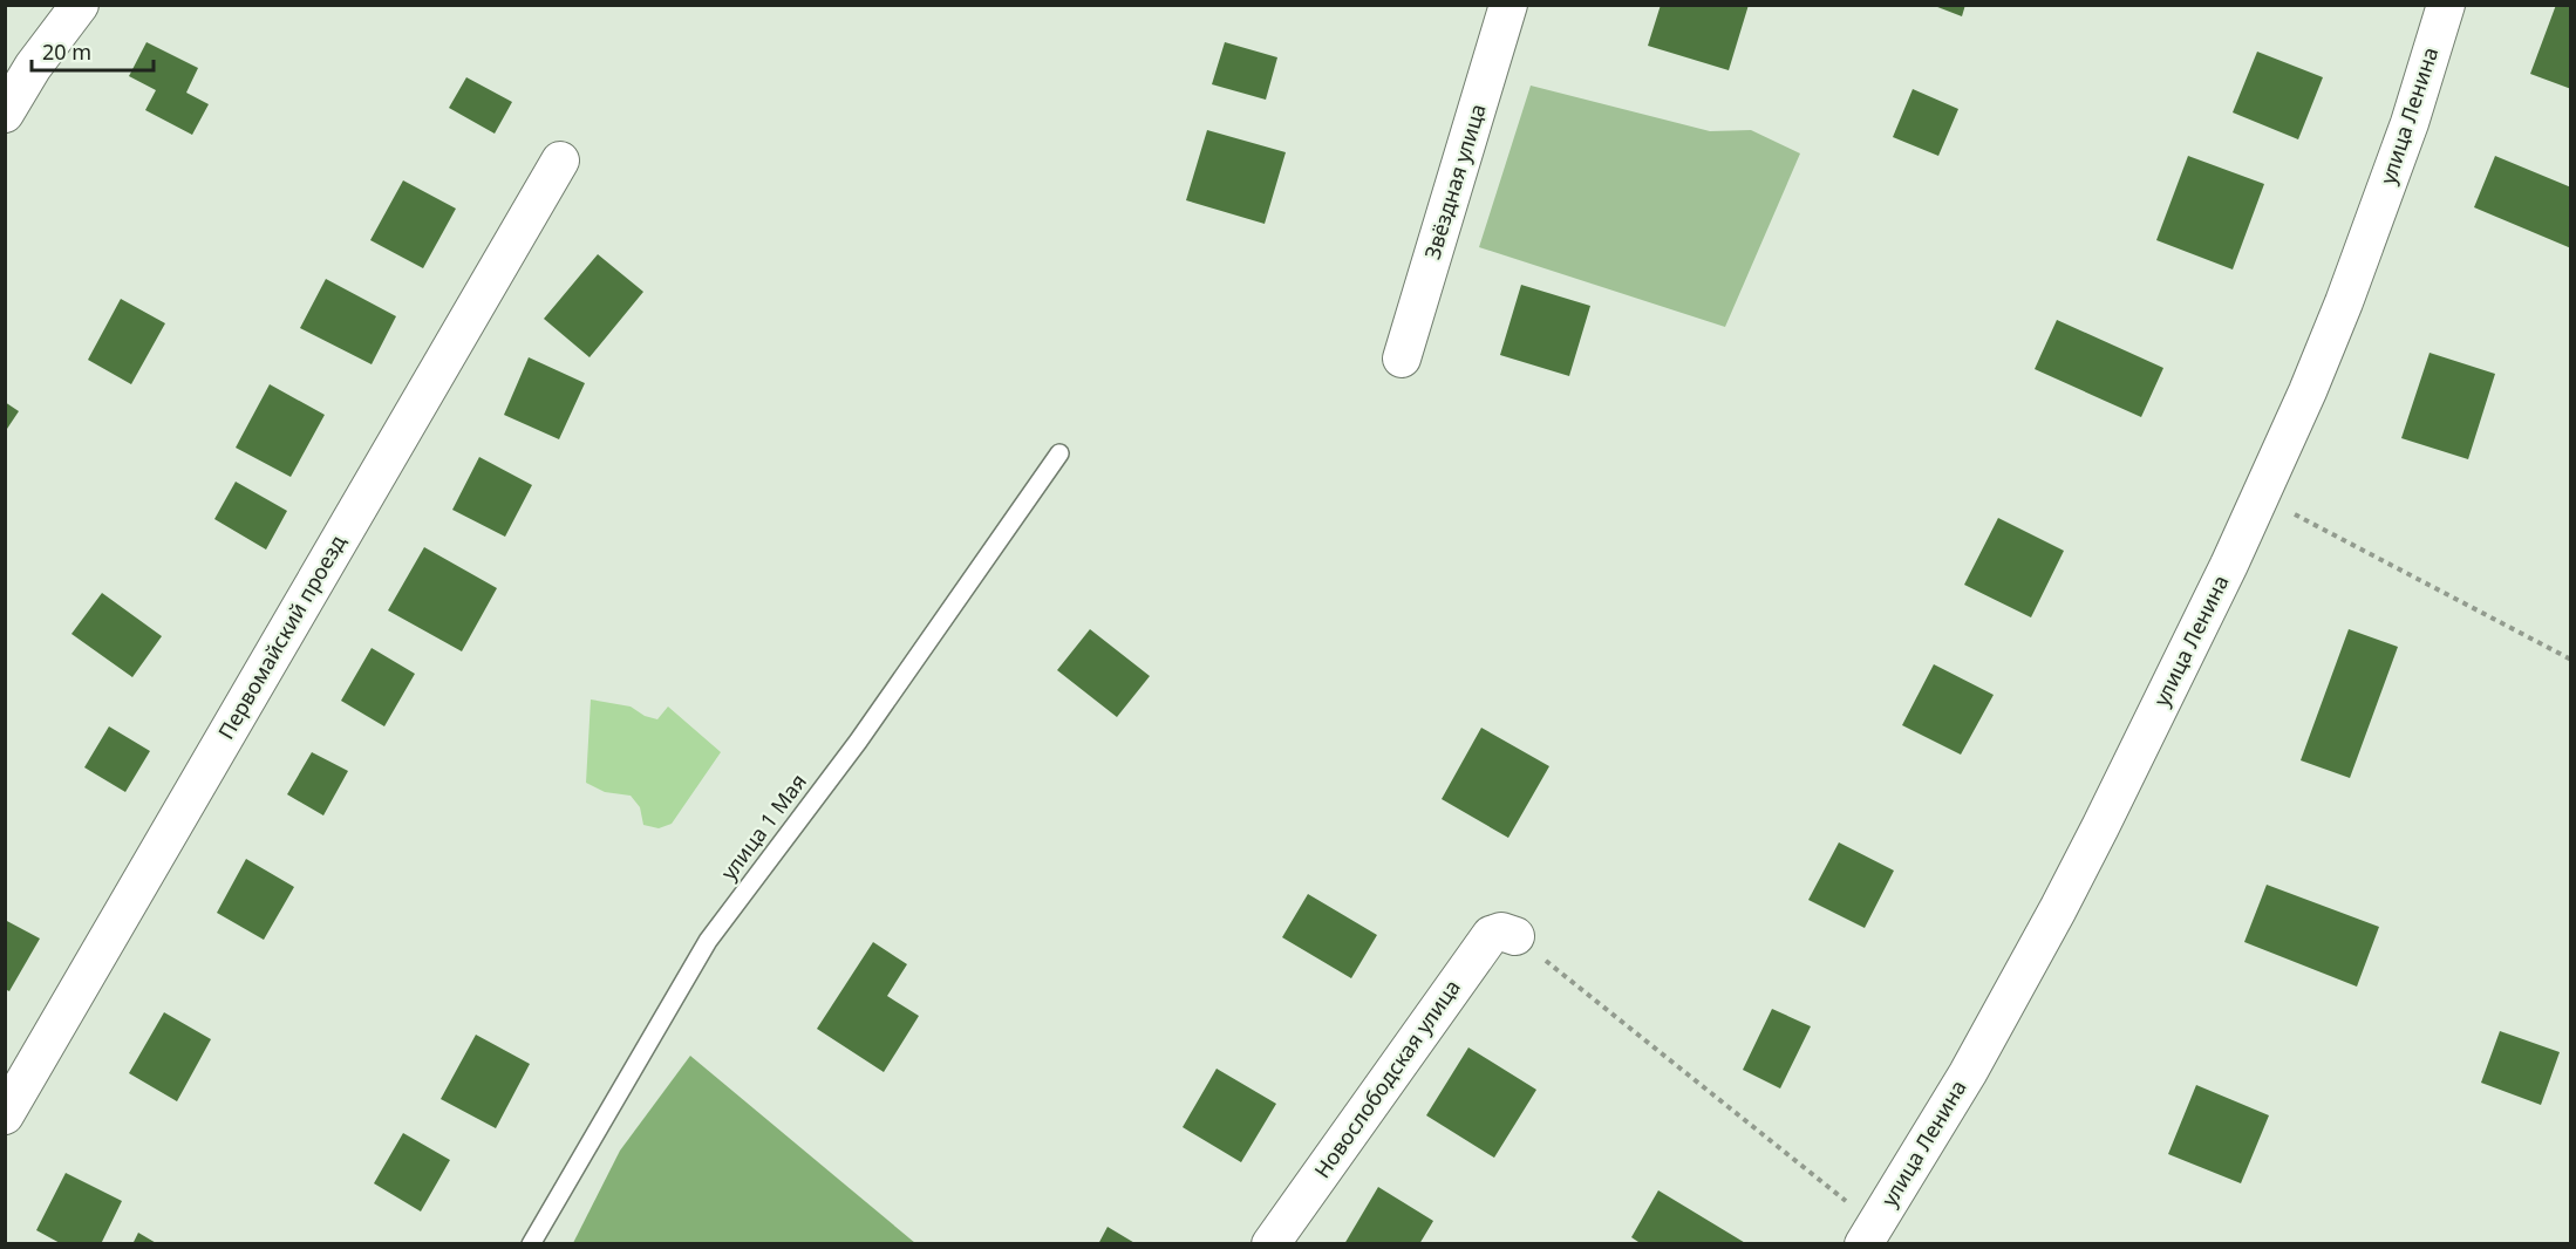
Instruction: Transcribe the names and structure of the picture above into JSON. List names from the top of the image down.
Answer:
{
  "streets": {
    "street": [
      "улица Ленина",
      "Звёздная улица",
      "Первомайский проезд",
      "Новослободская улица"
    ],
    "lane": ["улица 1 Мая"]
  },
  "scale_bar": "20 m"
}
